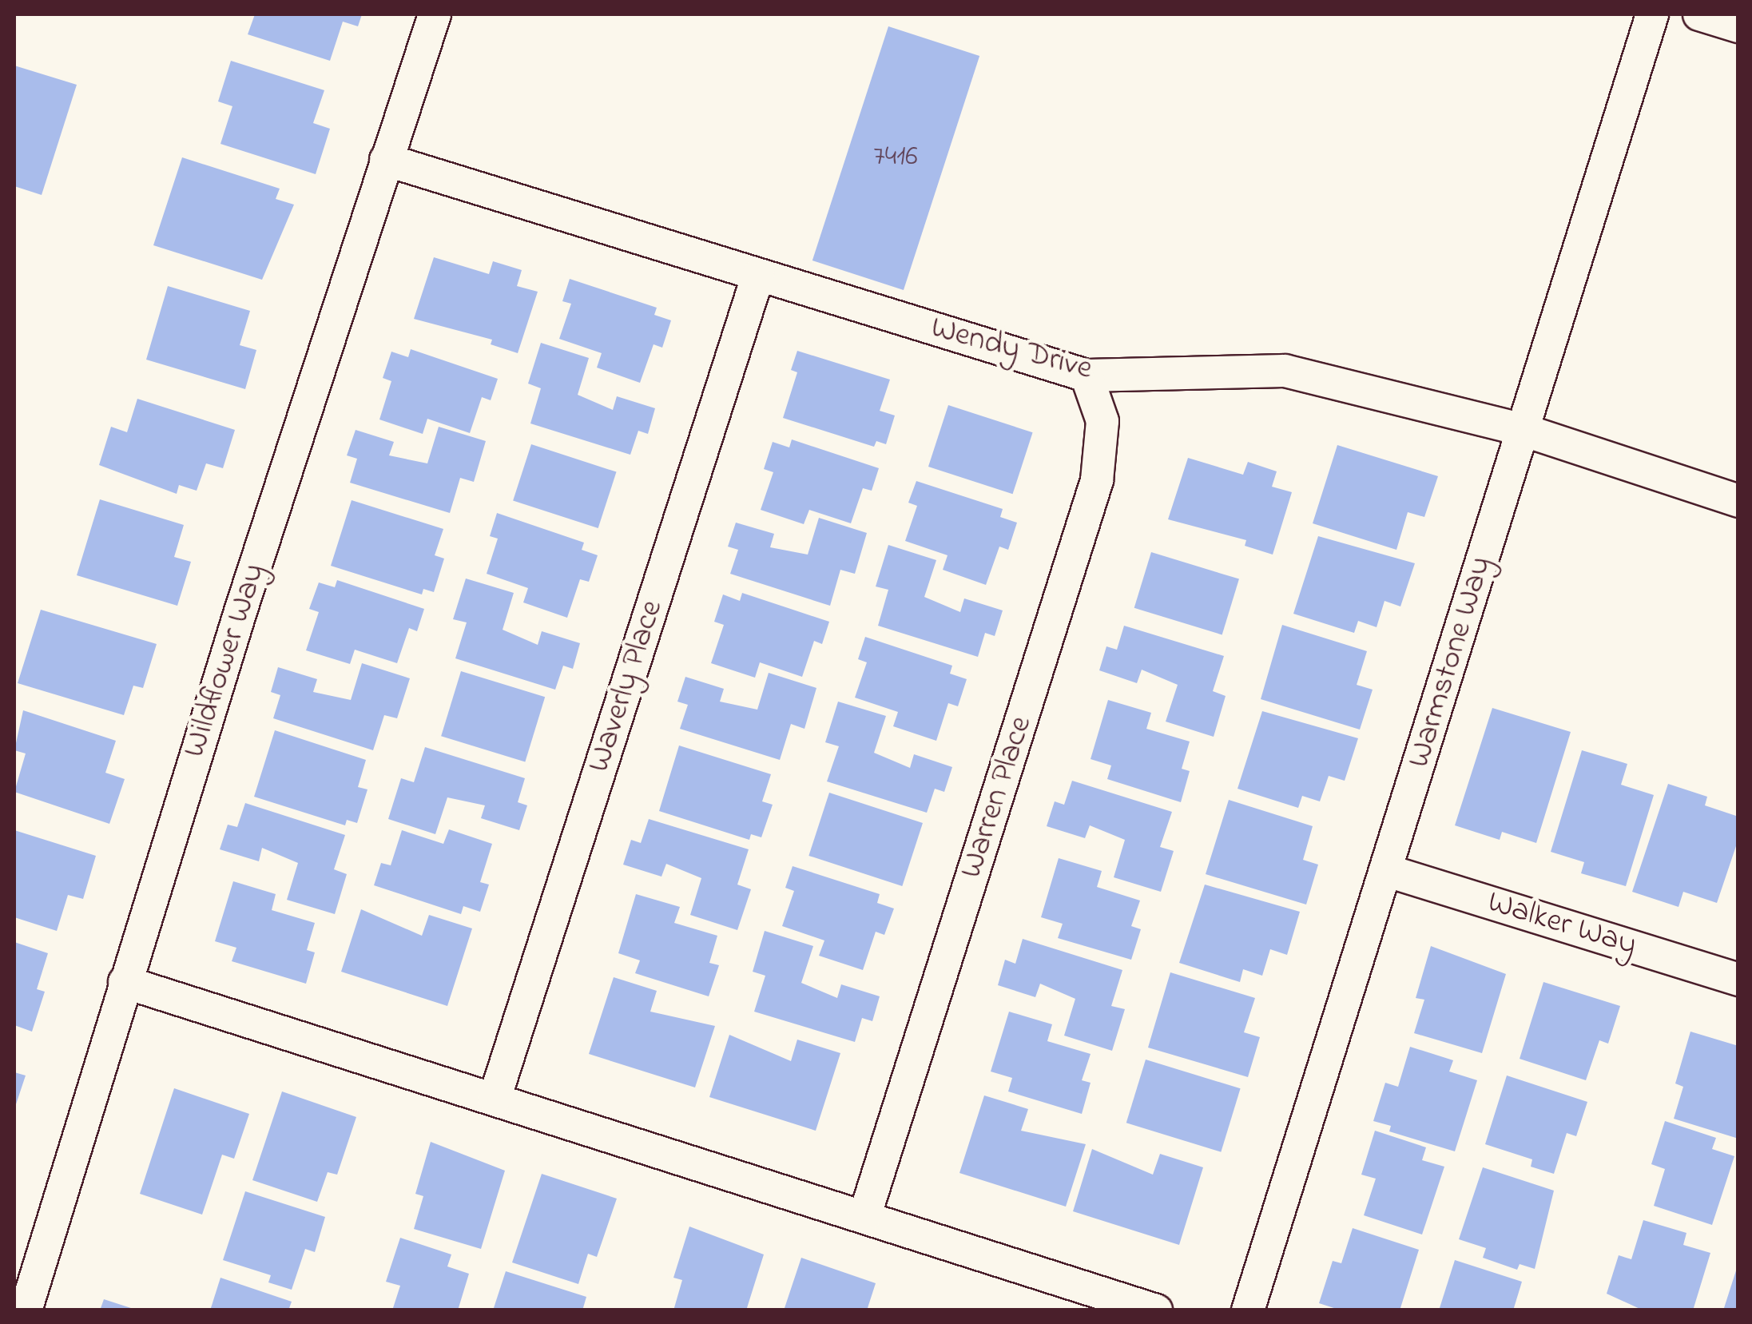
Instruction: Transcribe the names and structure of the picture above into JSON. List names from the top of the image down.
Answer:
{
  "streets": {
    "street": [
      "Wendy Drive",
      "Wildflower Way",
      "Warmstone Way",
      "Waverly Place",
      "Warren Place",
      "Walker Way"
    ]
  },
  "crossings": [
    ["Wendy Drive", "Wildflower Way"],
    ["Wendy Drive", "Warmstone Way"],
    ["Wendy Drive", "Waverly Place"],
    ["Wendy Drive", "Warren Place"],
    ["Warmstone Way", "Walker Way"]
  ],
  "house_numbers": ["7416"]
}
